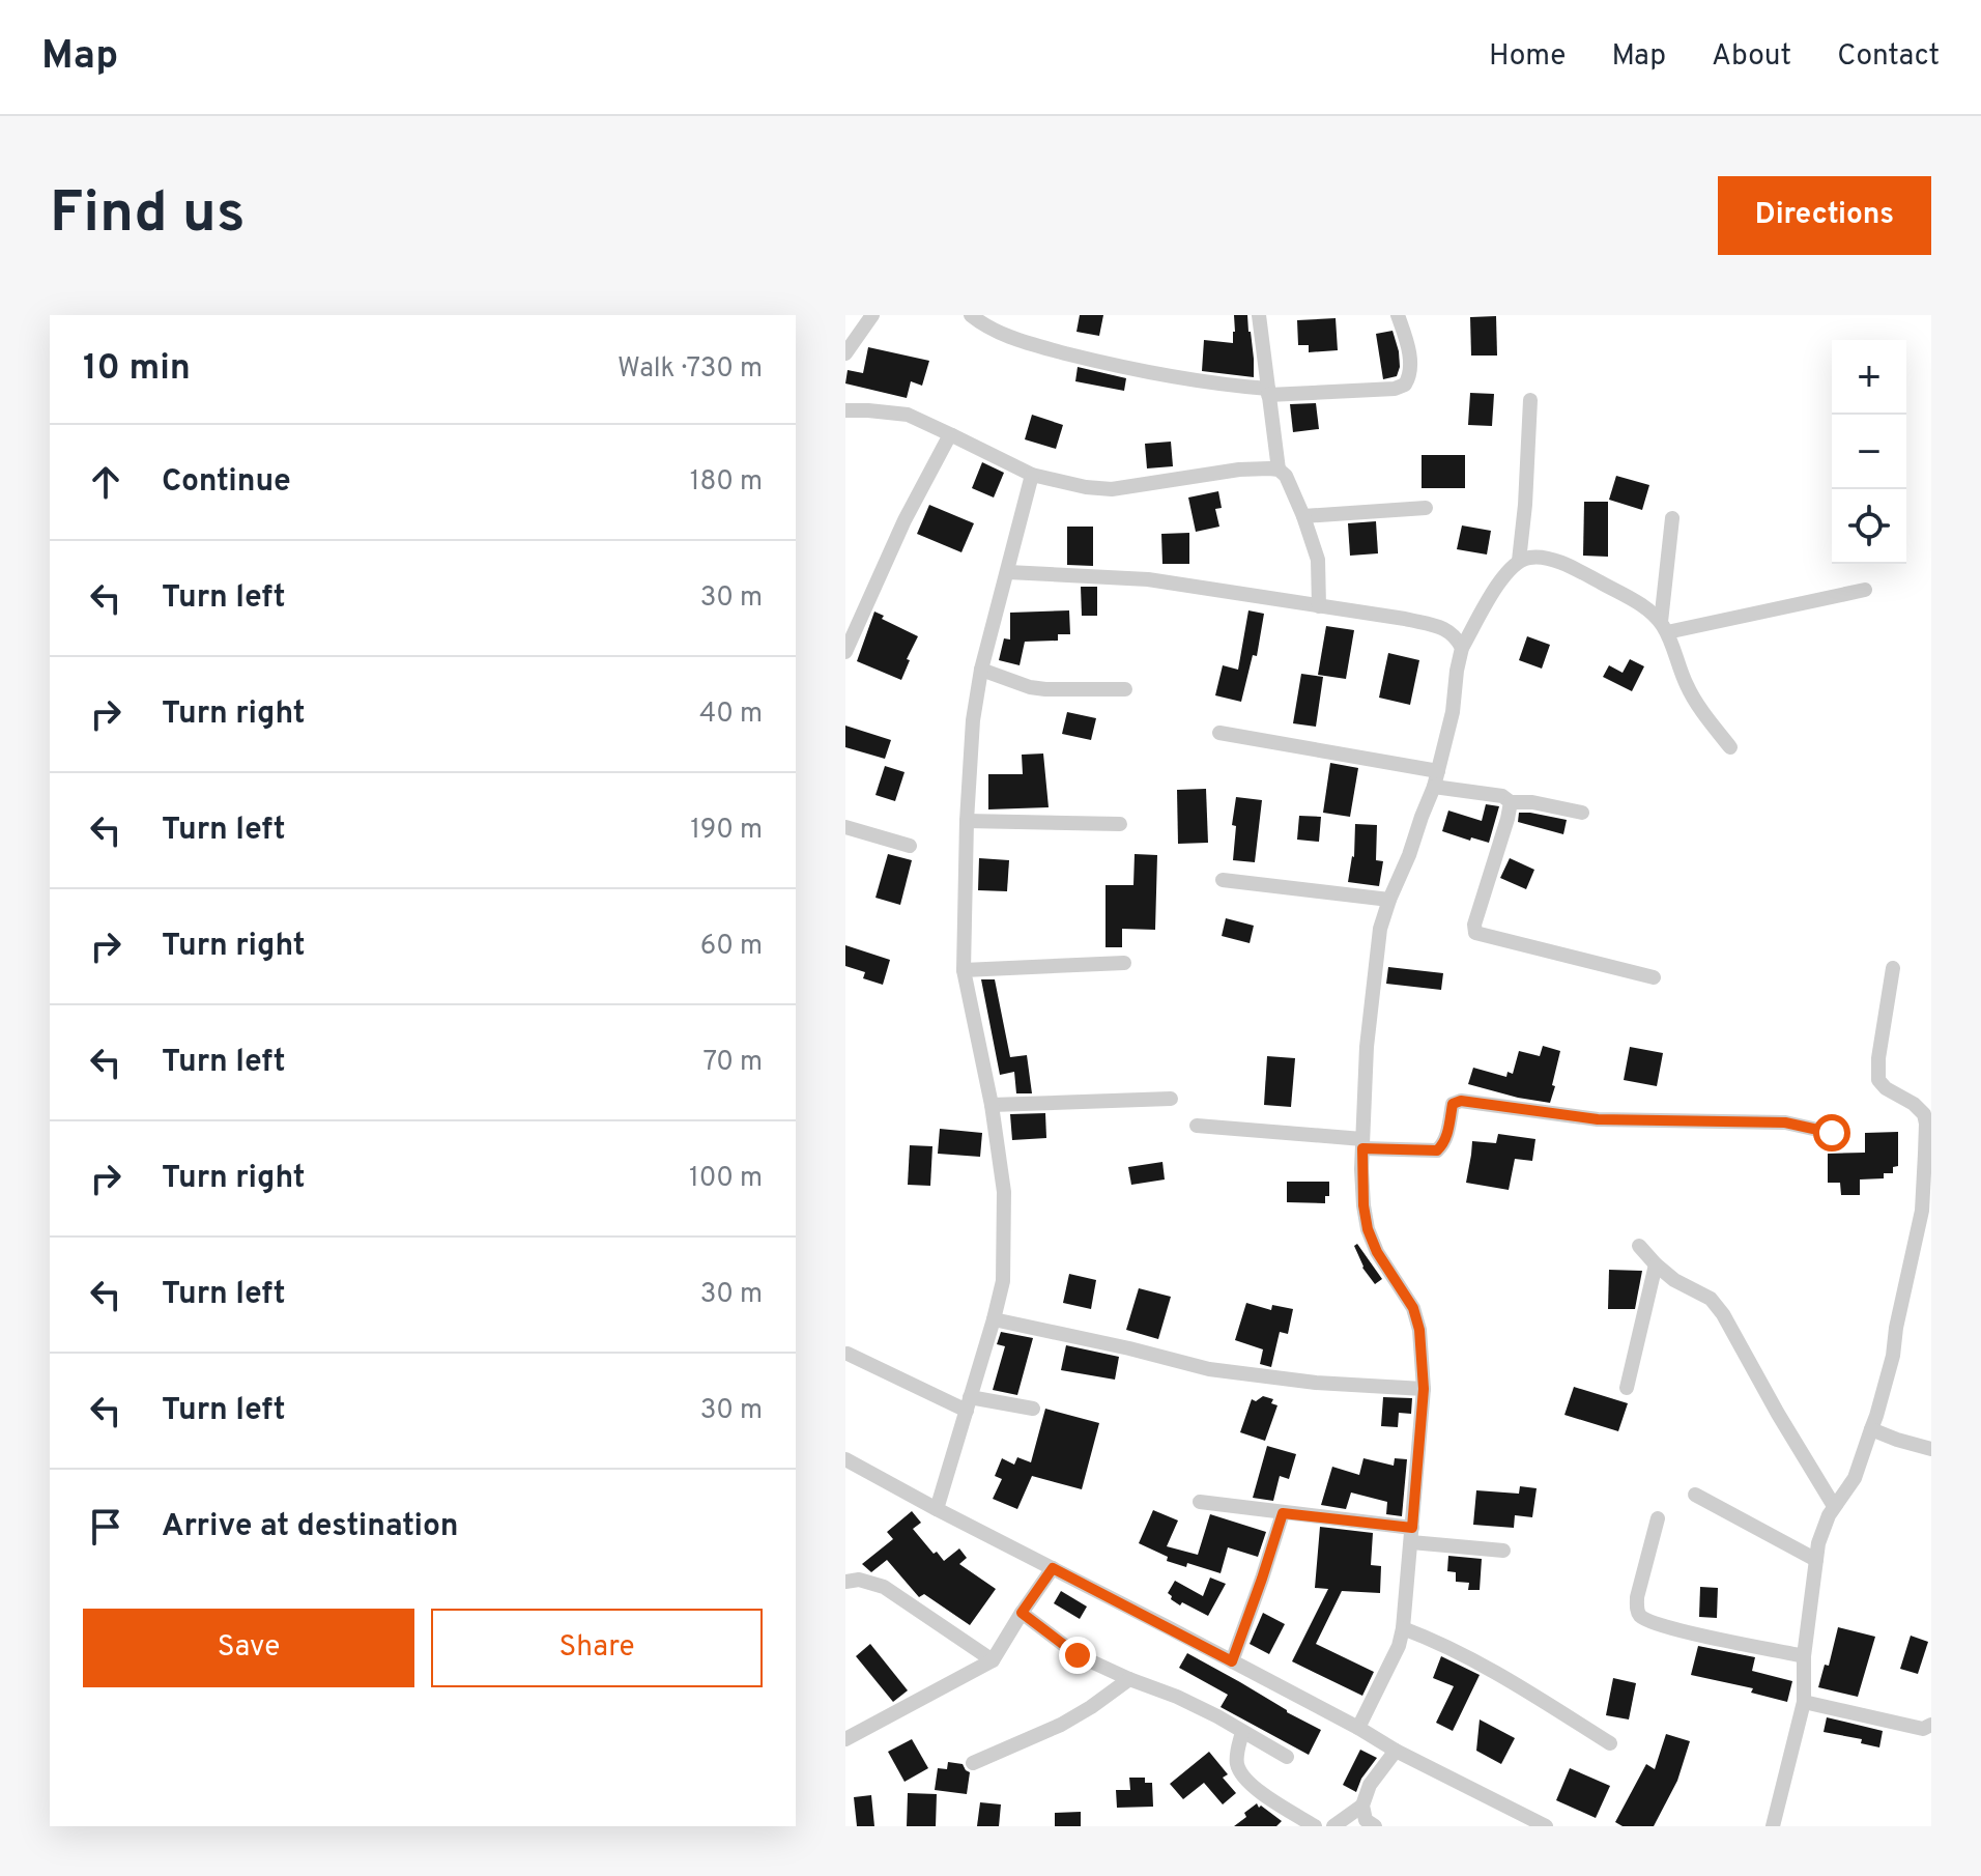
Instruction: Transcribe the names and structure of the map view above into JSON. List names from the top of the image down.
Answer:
{
  "page": {
    "header": "Map",
    "nav": [
      "Home",
      "Map",
      "About",
      "Contact"
    ],
    "buttons": [
      "Directions",
      ["Save", "Share"]
    ],
    "title": "Find us",
    "heading": ["10 min", "Walk · 730 m"],
    "map_buttons": ["+", "−"],
    "list": [
      ["Continue", "180 m"],
      ["Turn left", "30 m"],
      ["Turn right", "40 m"],
      ["Turn left", "190 m"],
      ["Turn right", "60 m"],
      ["Turn left", "70 m"],
      ["Turn right", "100 m"],
      ["Turn left", "30 m"],
      ["Turn left", "30 m"],
      "Arrive at destination"
    ]
  }
}
